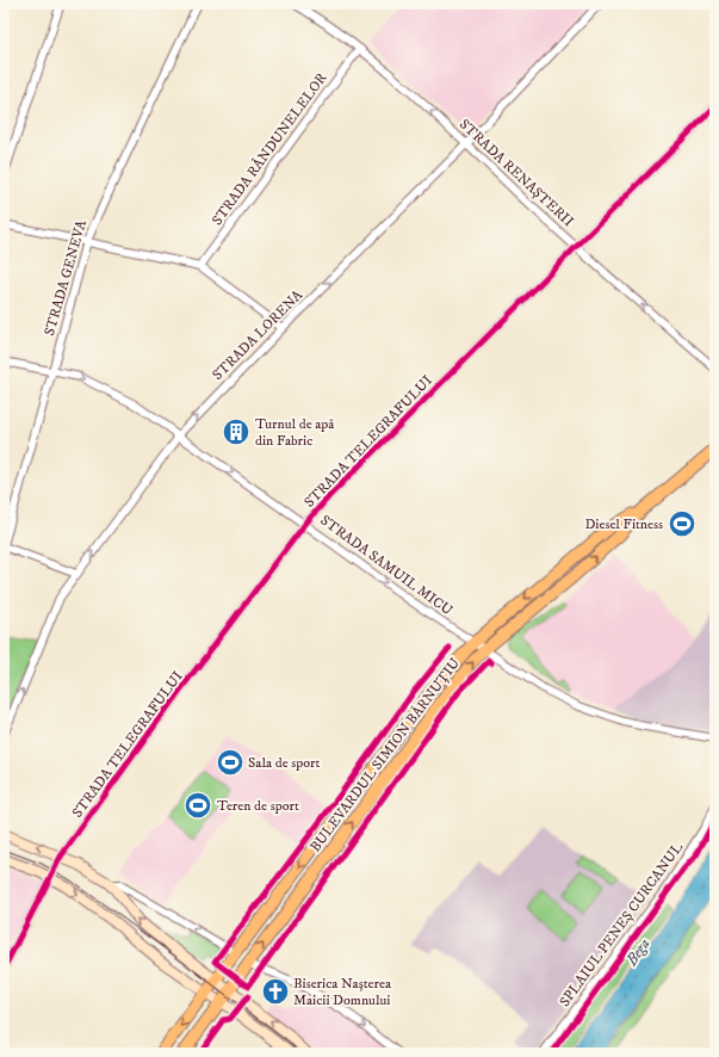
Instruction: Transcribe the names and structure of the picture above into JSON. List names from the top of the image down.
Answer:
{
  "streets": {
    "main road": ["BULEVARDUL SIMION BĂRNUȚIU"],
    "street": [
      "STRADA RÂNDUNELELOR",
      "STRADA RENAȘTERII",
      "STRADA GENEVA",
      "STRADA LORENA",
      "STRADA TELEGRAFULUI",
      "STRADA SAMUIL MICU",
      "SPLAIUL PENEȘ CURCANUL"
    ]
  },
  "crossings": [
    ["STRADA RÂNDUNELELOR", "STRADA RENAȘTERII"],
    ["STRADA RENAȘTERII", "STRADA LORENA"],
    ["STRADA RENAȘTERII", "STRADA TELEGRAFULUI"],
    ["STRADA GENEVA", "STRADA SAMUIL MICU"],
    ["STRADA LORENA", "STRADA SAMUIL MICU"],
    ["STRADA TELEGRAFULUI", "STRADA SAMUIL MICU"],
    ["STRADA SAMUIL MICU", "BULEVARDUL SIMION BĂRNUȚIU"]
  ],
  "one_way": ["STRADA RENAȘTERII", "STRADA LORENA", "STRADA SAMUIL MICU"],
  "water": ["Bega"],
  "places": {
    "building": ["Turnul de apă din Fabric"],
    "sports": ["Diesel Fitness", "Sala de sport", "Teren de sport"],
    "church": ["Biserica Nașterea Maicii Domnului"]
  }
}
